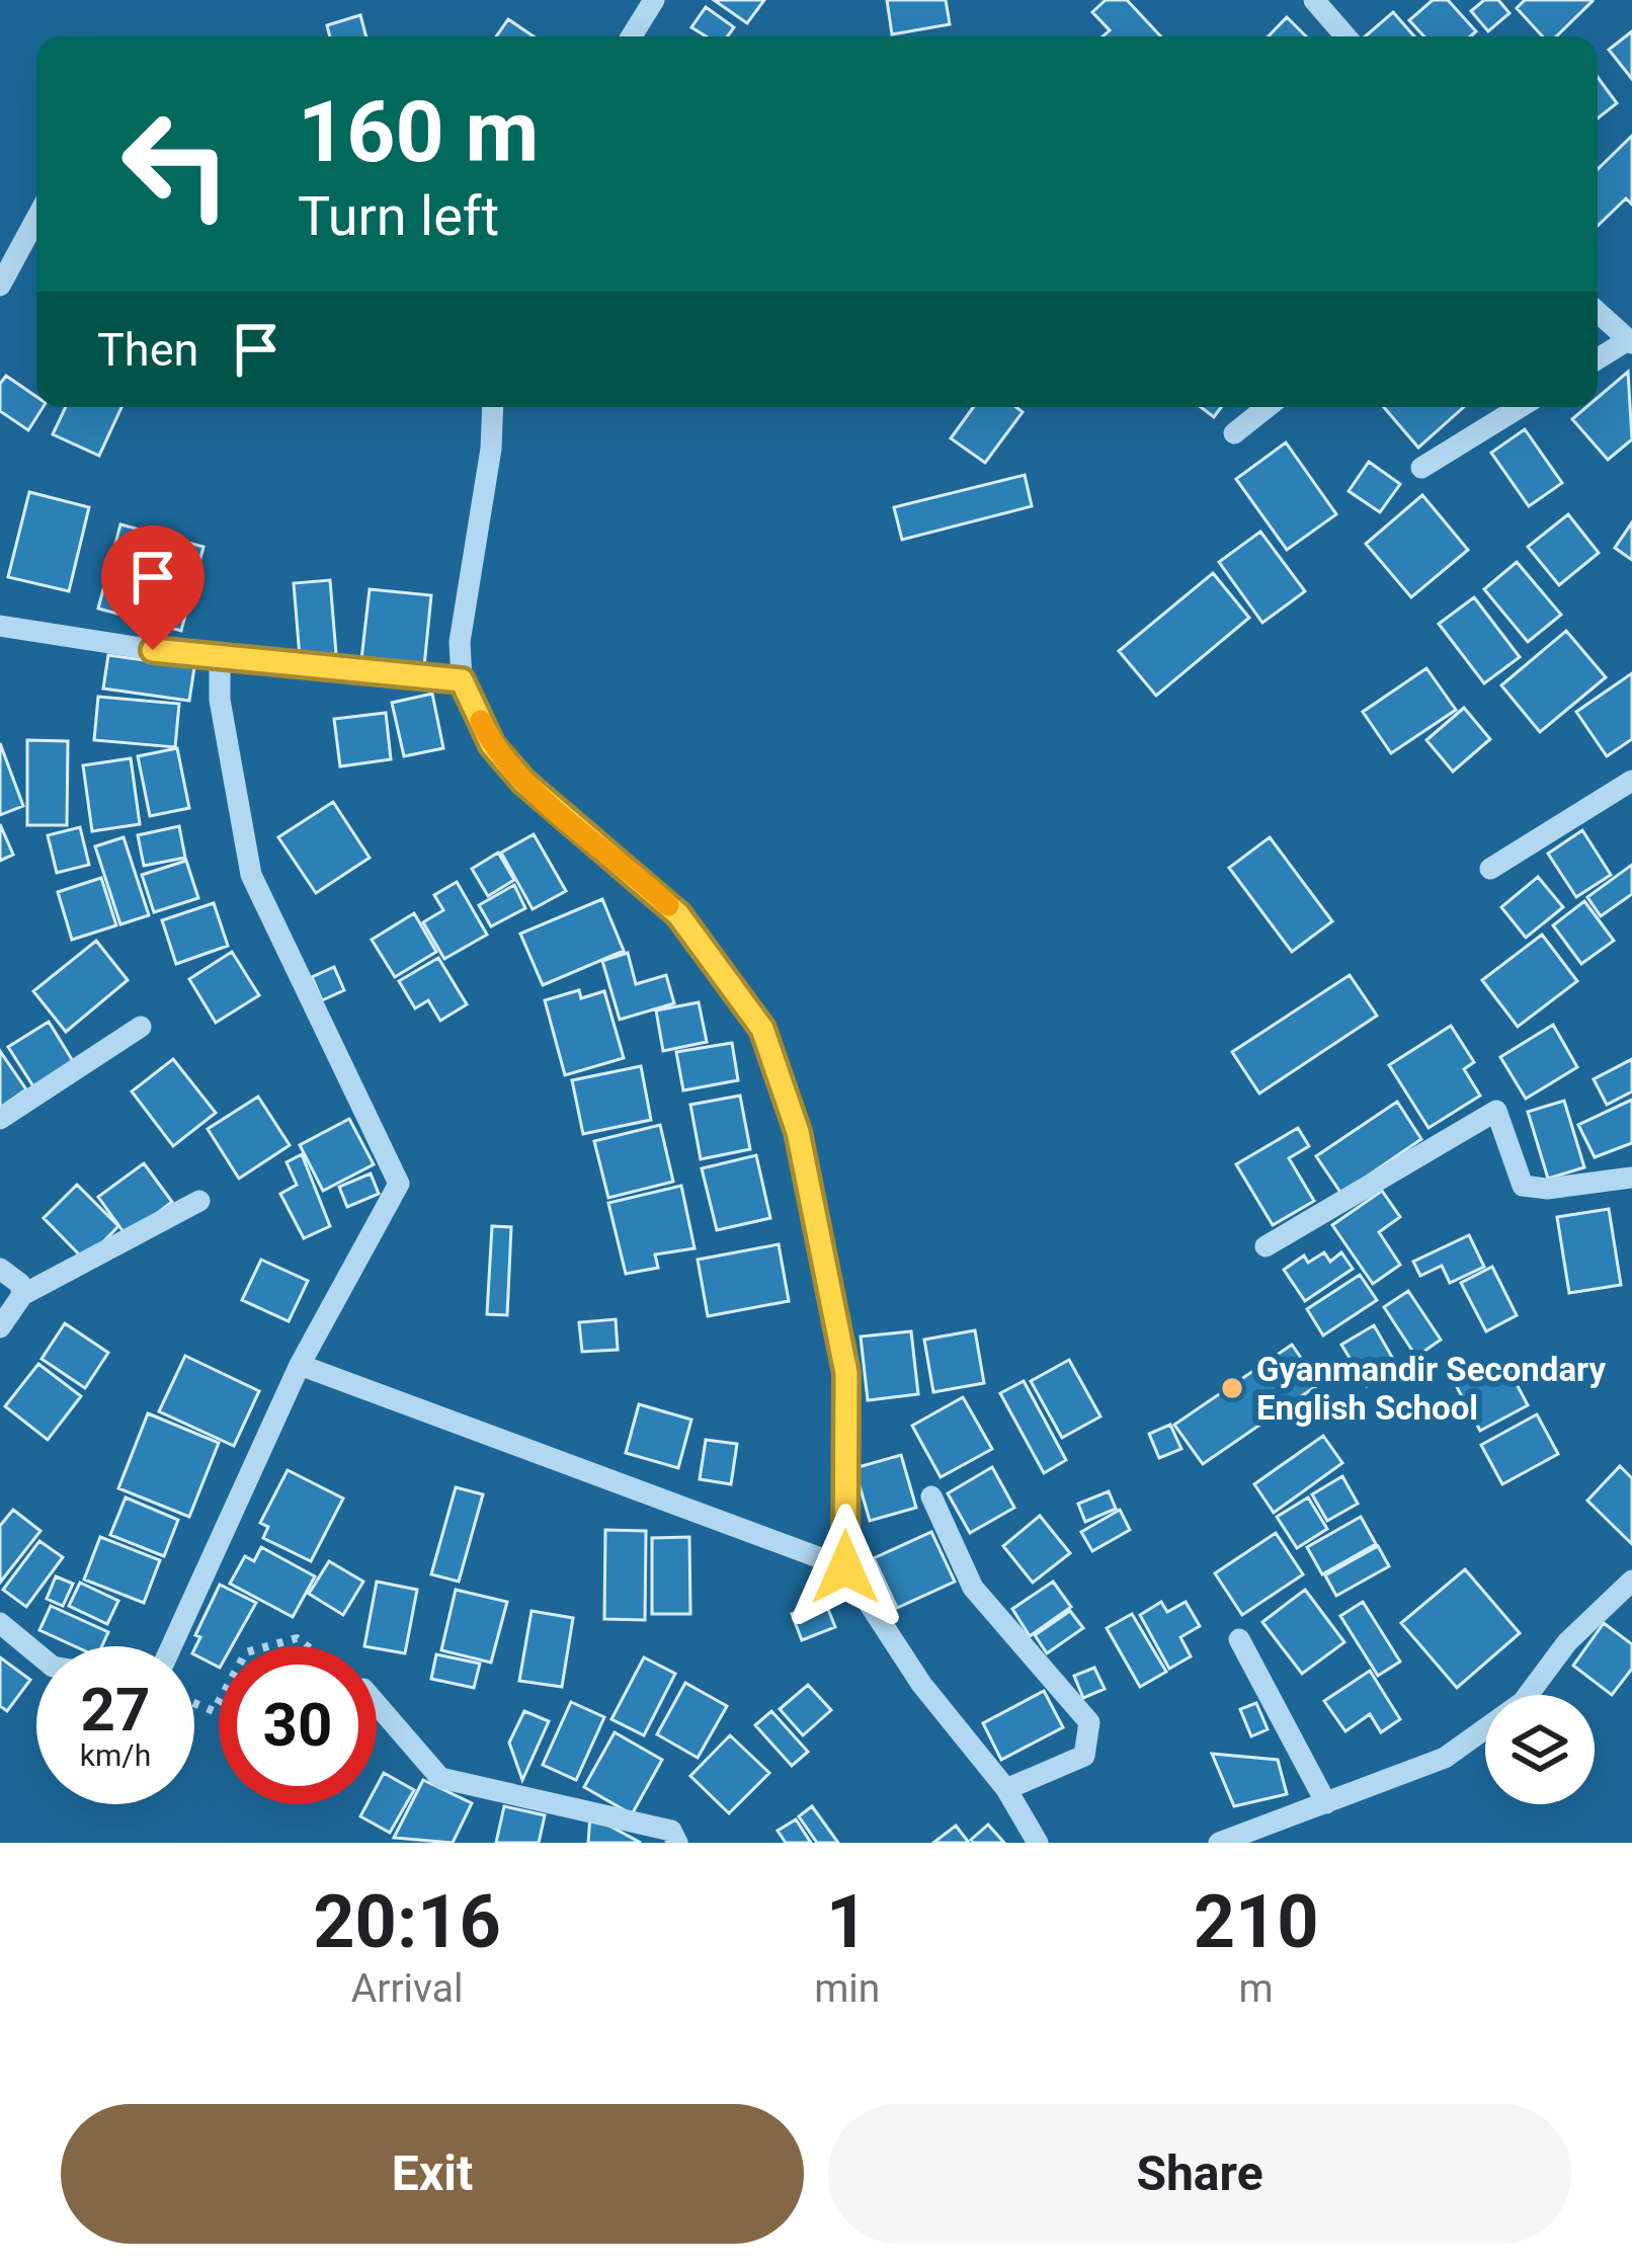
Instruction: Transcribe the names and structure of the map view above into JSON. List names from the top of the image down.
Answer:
{
  "places": ["Gyanmandir Secondary English School"],
  "page": {
    "turn": ["160 m", "Turn left"],
    "then": "Then",
    "speed": "27 km/h",
    "limit": "30",
    "eta": [
      "20:16",
      "Arrival",
      "1",
      "min",
      "210",
      "m"
    ],
    "buttons": ["Exit", "Share"]
  }
}
